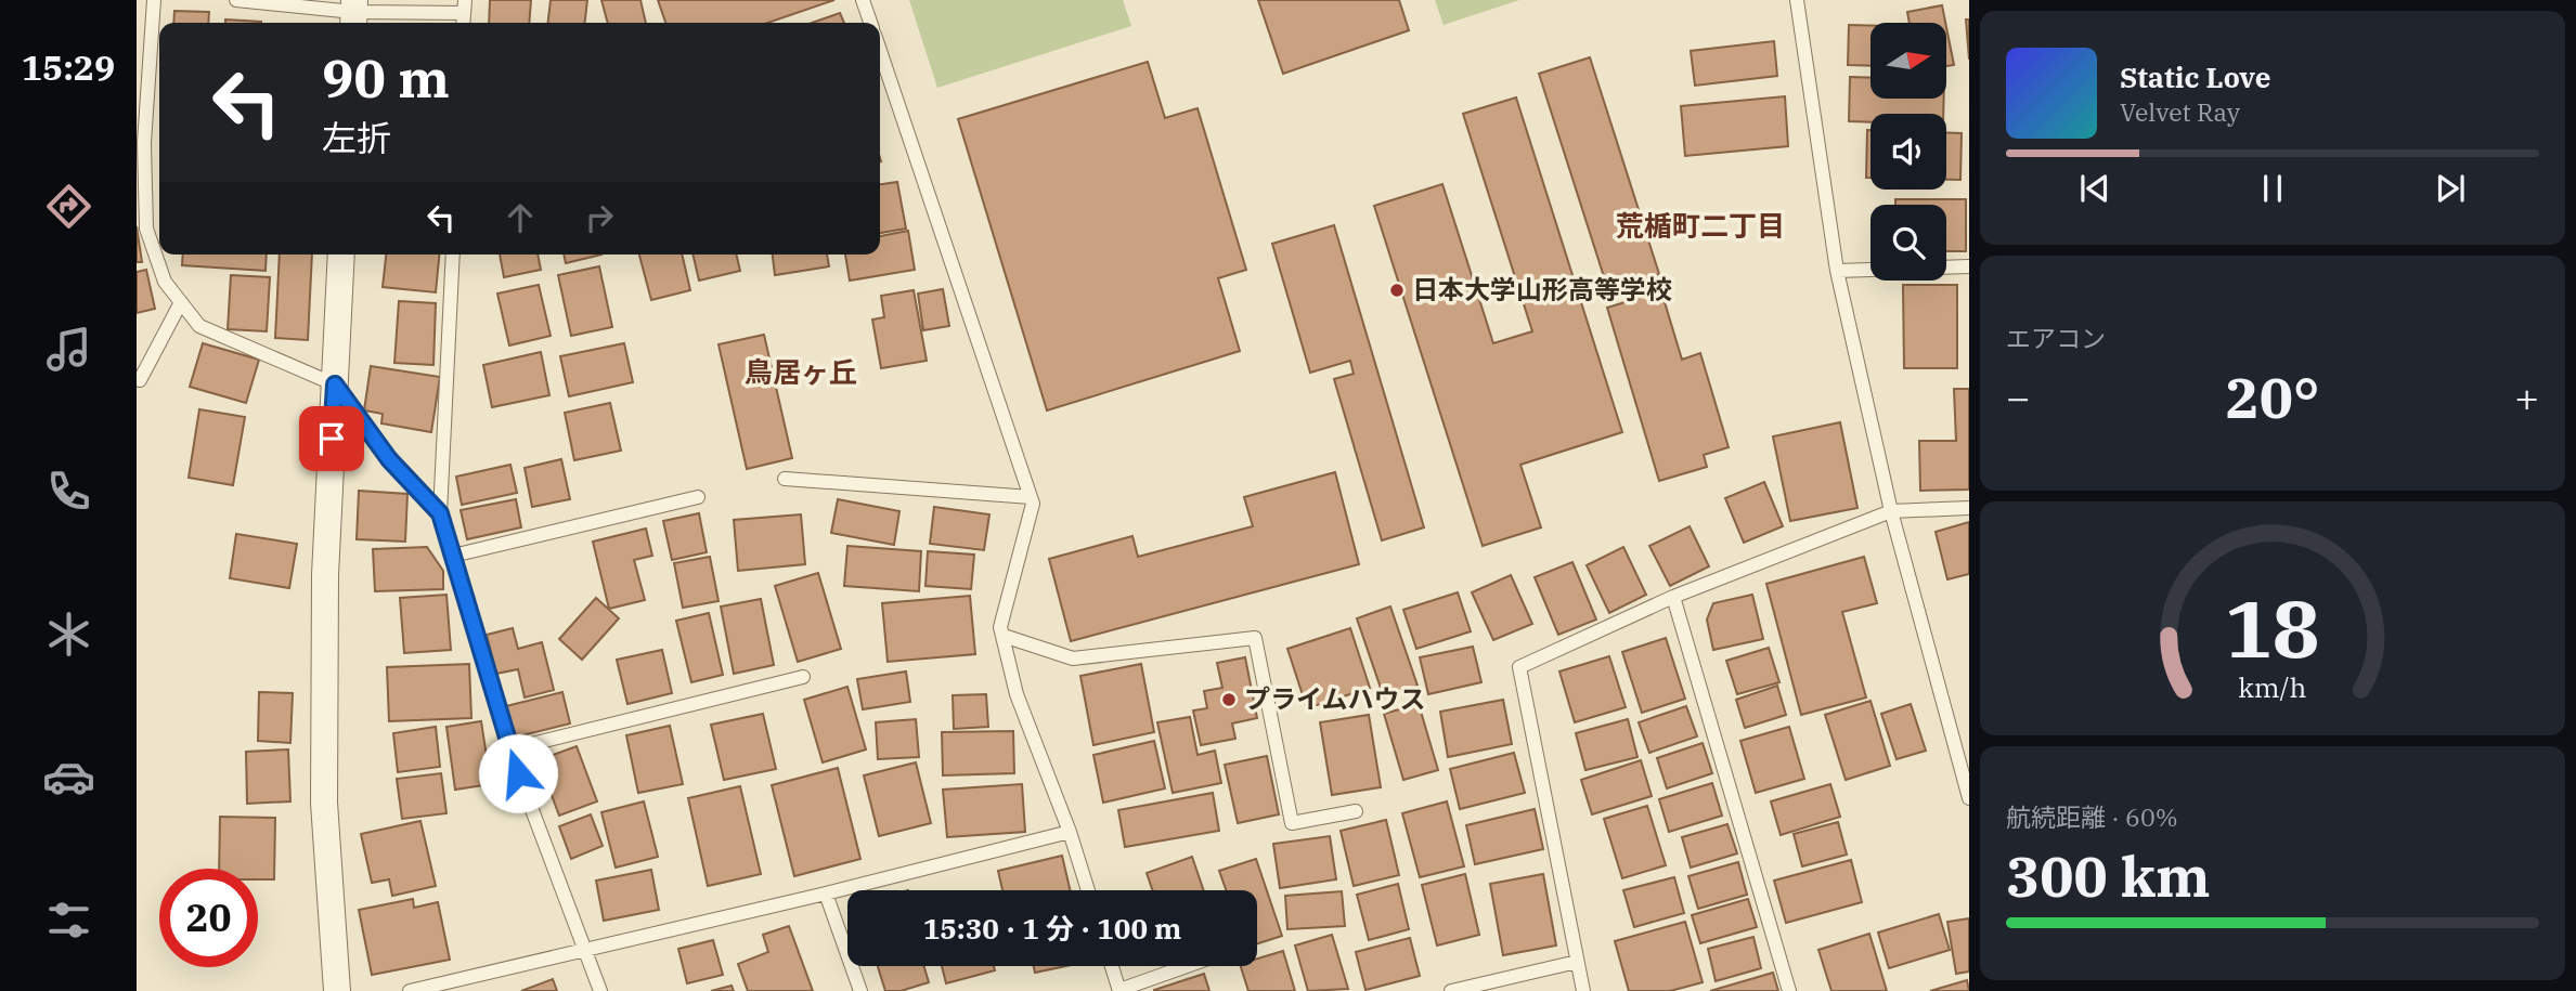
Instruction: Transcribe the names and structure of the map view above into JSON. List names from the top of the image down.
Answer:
{
  "districts": ["荒楯町二丁目", "鳥居ヶ丘"],
  "places": ["日本大学山形高等学校", "プライムハウス"],
  "north": "right",
  "page": {
    "tabs": "15:29",
    "turn": ["90 m", "左折"],
    "song": ["Static Love", "Velvet Ray"],
    "tile": [
      "エアコン",
      ["航続距離 · 60%", "300 km"]
    ],
    "heat": ["−", "20°", "+"],
    "limit": "20",
    "trip": "15:30 · 1 分 · 100 m",
    "gauge": ["18", "km/h"]
  }
}
